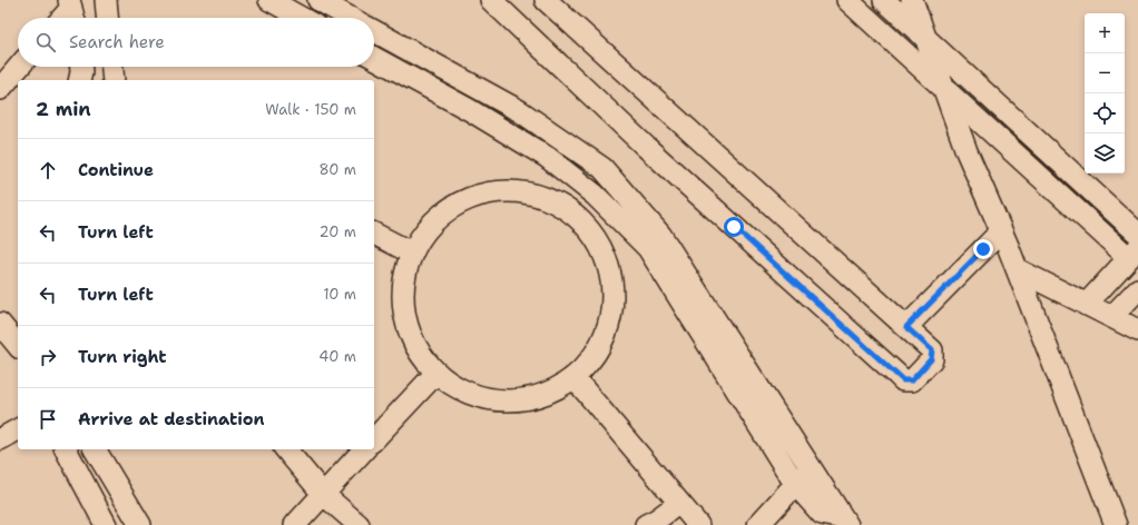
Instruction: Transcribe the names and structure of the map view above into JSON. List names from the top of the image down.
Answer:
{
  "page": {
    "map_buttons": ["+", "−"],
    "search": "Search here",
    "heading": ["2 min", "Walk · 150 m"],
    "list": [
      ["Continue", "80 m"],
      ["Turn left", "20 m"],
      ["Turn left", "10 m"],
      ["Turn right", "40 m"],
      "Arrive at destination"
    ]
  }
}
